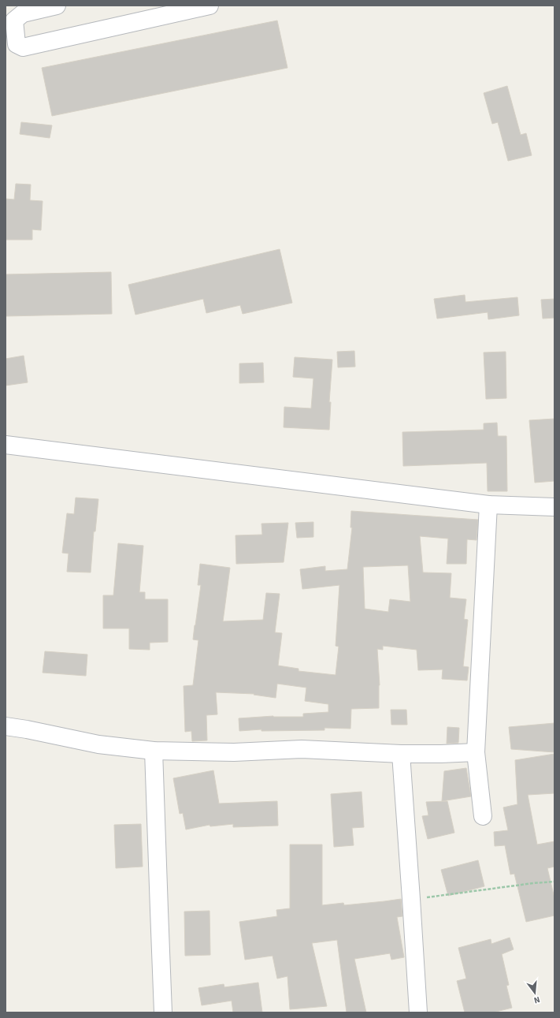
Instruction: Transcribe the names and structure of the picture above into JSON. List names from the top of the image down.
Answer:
{
  "north": "bottom"
}
